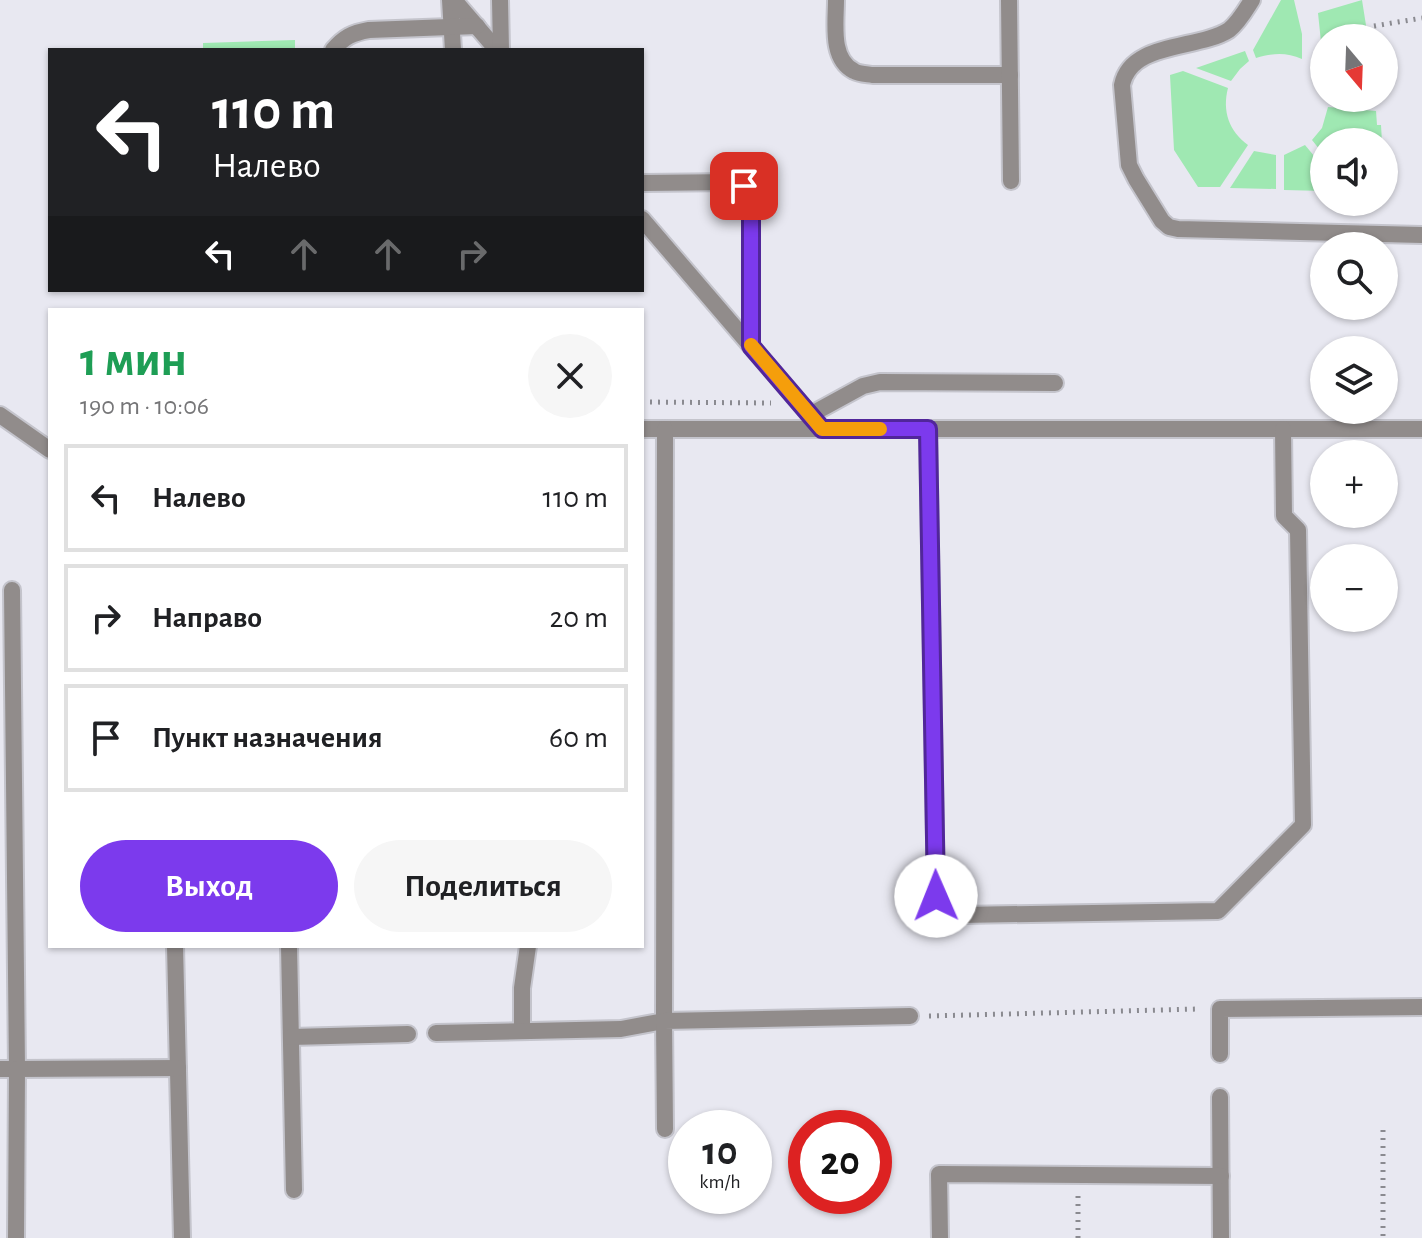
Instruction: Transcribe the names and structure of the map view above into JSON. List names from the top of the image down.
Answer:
{
  "north": "bottom",
  "page": {
    "map_buttons": ["+", "−"],
    "turn": ["110 m", "Налево"],
    "heading": ["1 мин", "190 m · 10:06"],
    "list": [
      {
        "name": "Налево",
        "value": "110 m"
      },
      {
        "name": "Направо",
        "value": "20 m"
      },
      {
        "name": "Пункт назначения",
        "value": "60 m"
      }
    ],
    "buttons": ["Выход", "Поделиться"],
    "speed": "10 km/h",
    "limit": "20"
  }
}
